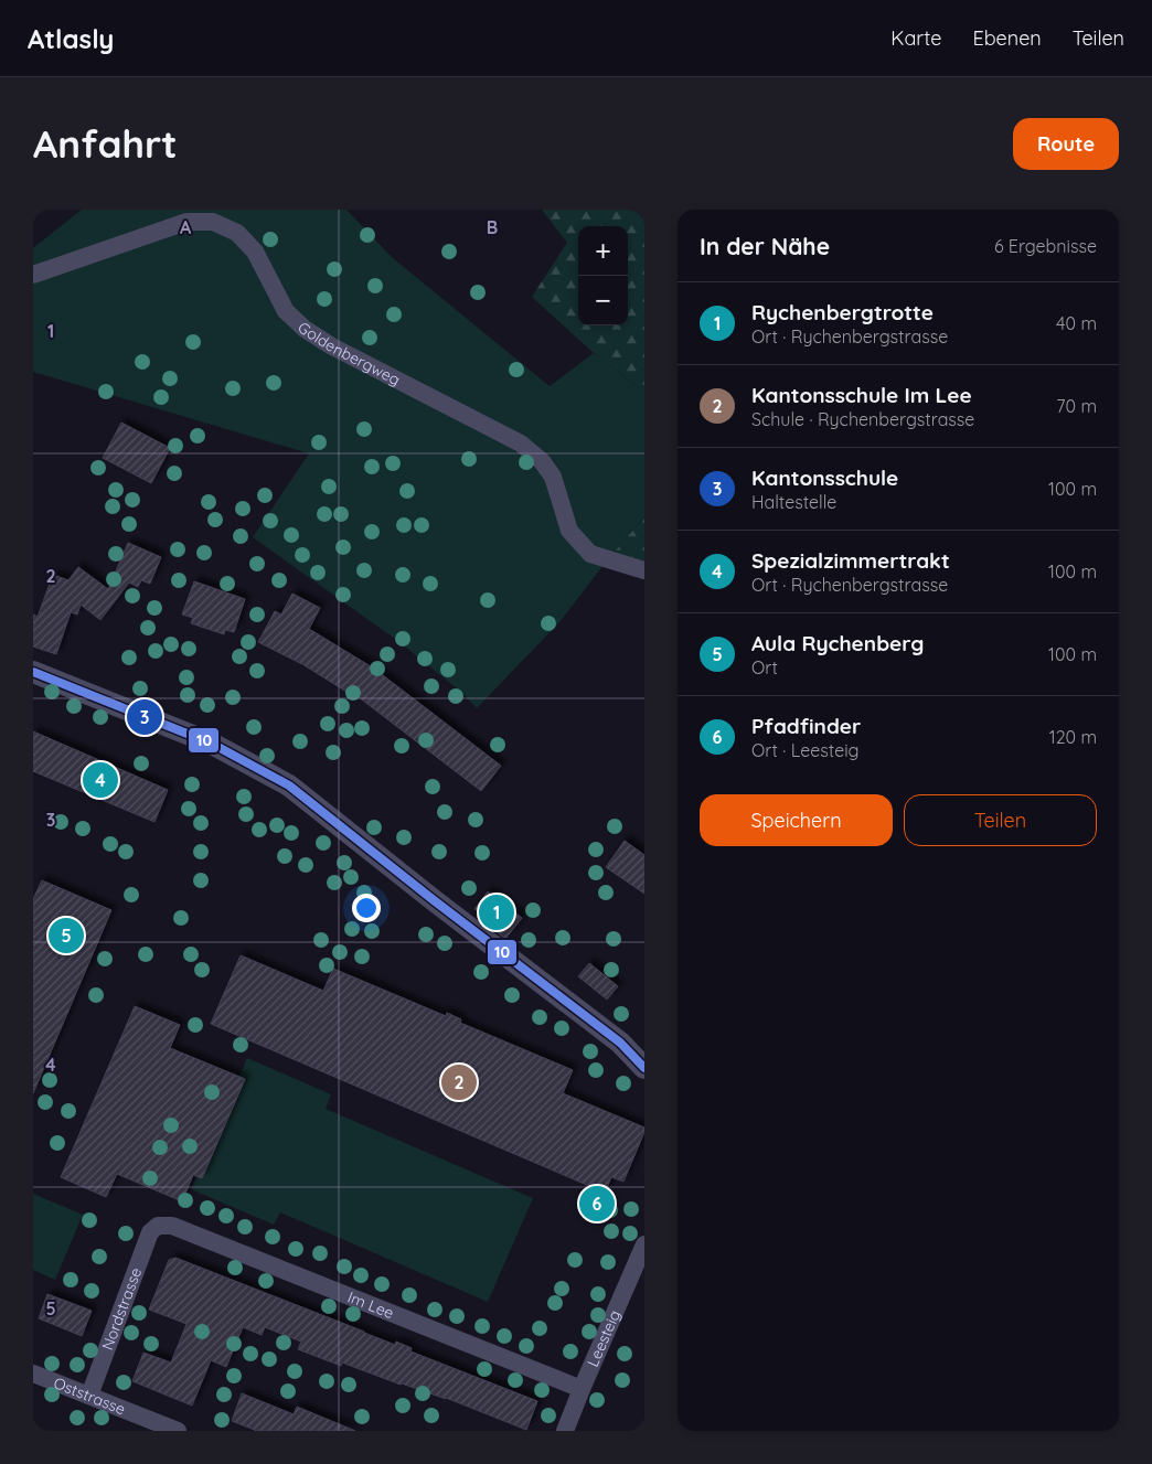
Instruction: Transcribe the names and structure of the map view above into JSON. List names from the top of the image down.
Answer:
{
  "streets": {
    "street": [
      "Goldenbergweg",
      "Im Lee",
      "Nordstrasse",
      "Leesteig",
      "Oststrasse"
    ]
  },
  "crossings": [
    ["Im Lee", "Nordstrasse"],
    ["Im Lee", "Leesteig"],
    ["Nordstrasse", "Oststrasse"]
  ],
  "lines": ["transit line 10"],
  "page": {
    "header": "Atlasly",
    "nav": ["Karte", "Ebenen", "Teilen"],
    "buttons": [
      "Route",
      ["Speichern", "Teilen"]
    ],
    "title": "Anfahrt",
    "heading": ["In der Nähe", "6 Ergebnisse"],
    "map_buttons": ["+", "−"],
    "list": [
      {
        "mark": "1",
        "name": "Rychenbergtrotte",
        "note": "Ort · Rychenbergstrasse",
        "value": "40 m"
      },
      {
        "mark": "2",
        "name": "Kantonsschule Im Lee",
        "note": "Schule · Rychenbergstrasse",
        "value": "70 m"
      },
      {
        "mark": "3",
        "name": "Kantonsschule",
        "note": "Haltestelle",
        "value": "100 m"
      },
      {
        "mark": "4",
        "name": "Spezialzimmertrakt",
        "note": "Ort · Rychenbergstrasse",
        "value": "100 m"
      },
      {
        "mark": "5",
        "name": "Aula Rychenberg",
        "note": "Ort",
        "value": "100 m"
      },
      {
        "mark": "6",
        "name": "Pfadfinder",
        "note": "Ort · Leesteig",
        "value": "120 m"
      }
    ],
    "pins": [
      "3",
      "4",
      "1",
      "5",
      "2",
      "6"
    ]
  },
  "grid": {
    "columns": ["A", "B"],
    "rows": [
      "1",
      "2",
      "3",
      "4",
      "5"
    ]
  }
}
